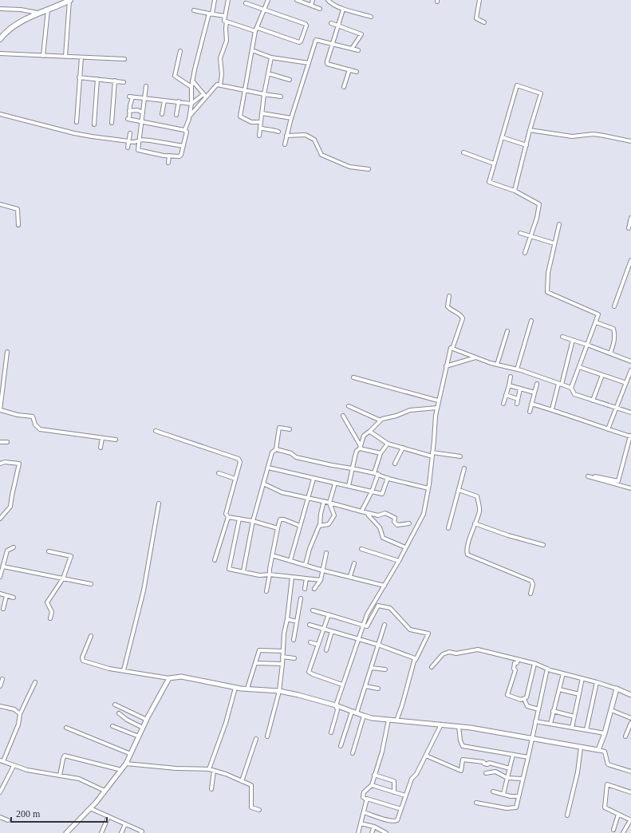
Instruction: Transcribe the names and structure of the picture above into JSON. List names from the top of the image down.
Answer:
{
  "scale_bar": "200 m"
}
